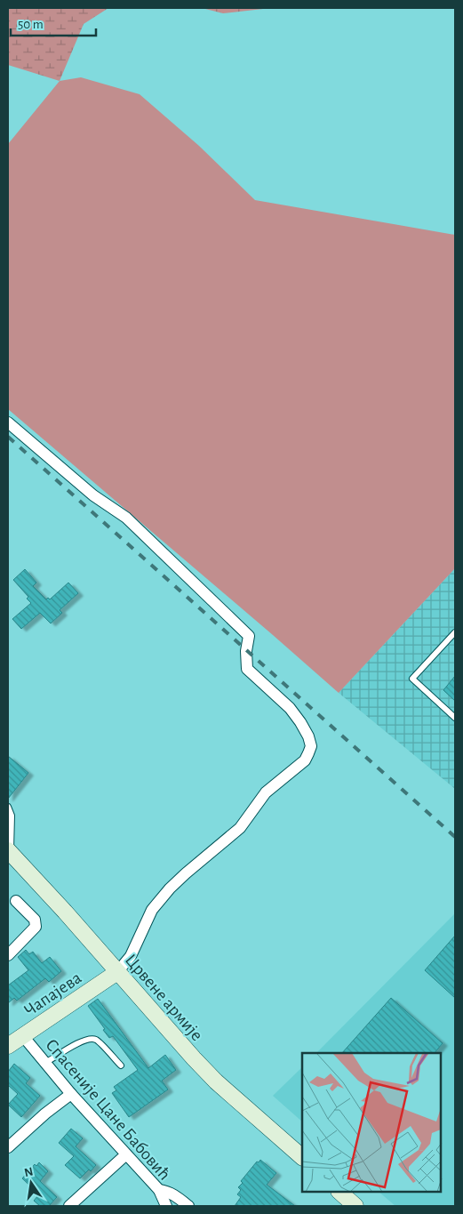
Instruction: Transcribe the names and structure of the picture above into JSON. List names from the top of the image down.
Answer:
{
  "streets": {
    "main road": ["Чапајева", "Црвене армије"],
    "street": ["Спасеније Цане Бабовић"]
  },
  "crossings": [
    ["Чапајева", "Црвене армије"],
    ["Чапајева", "Спасеније Цане Бабовић"]
  ],
  "scale_bar": "50 m",
  "north": "top"
}
